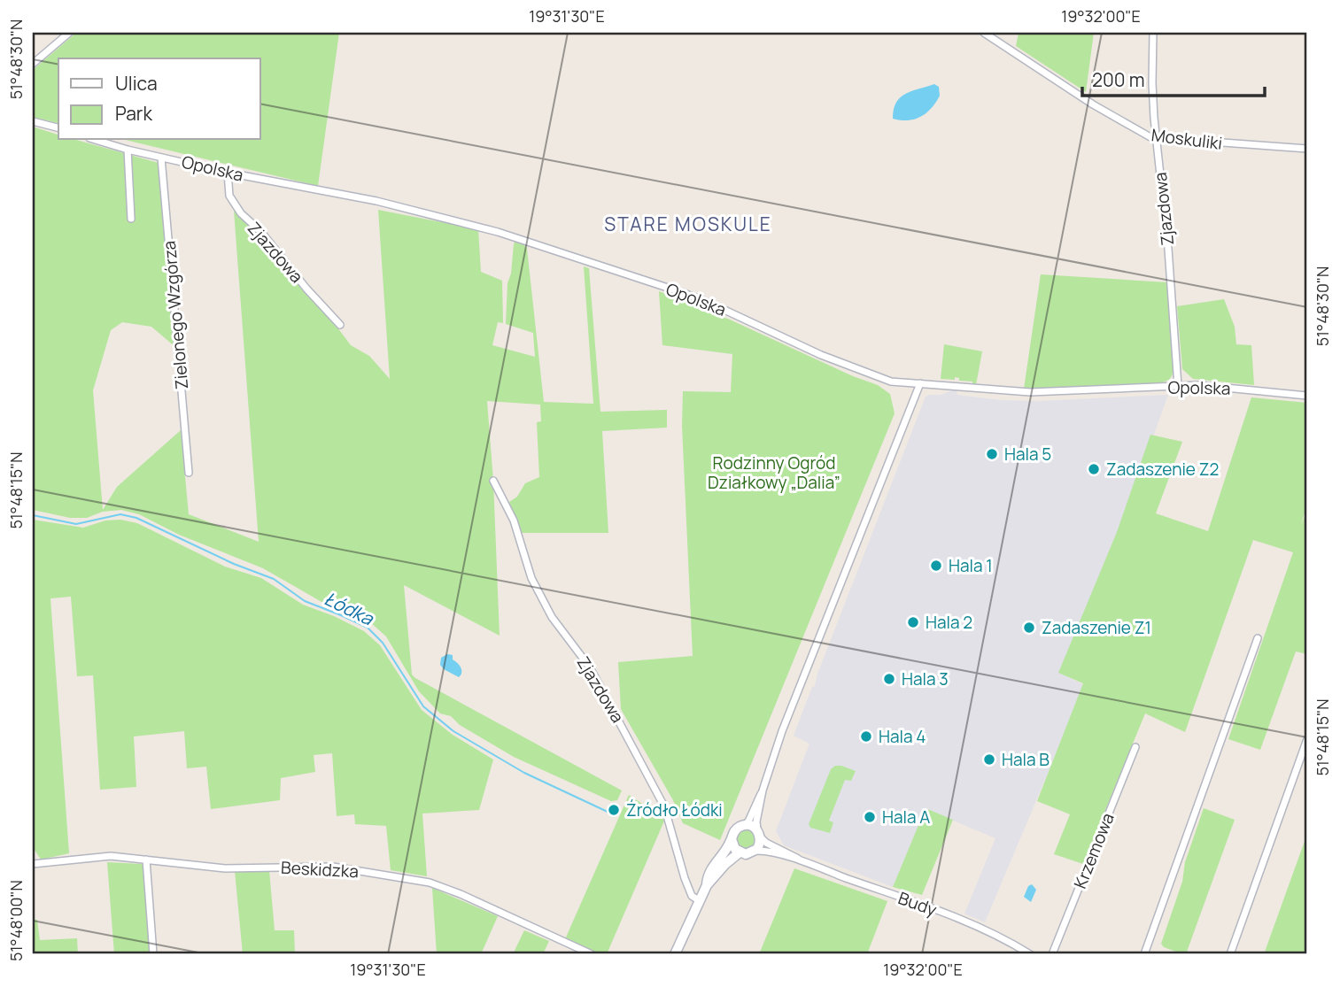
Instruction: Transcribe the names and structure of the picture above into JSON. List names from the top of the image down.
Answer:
{
  "streets": {
    "street": [
      "Moskuliki",
      "Opolska",
      "Zjazdowa",
      "Zielonego Wzgórza",
      "Krzemowa",
      "Beskidzka",
      "Budy"
    ]
  },
  "crossings": [
    ["Moskuliki", "Zjazdowa"],
    ["Opolska", "Zjazdowa"],
    ["Opolska", "Zielonego Wzgórza"]
  ],
  "districts": ["STARE MOSKULE"],
  "water": ["Łódka"],
  "parks": ["Rodzinny Ogród Działkowy „Dalia”"],
  "places": [
    "Hala 5",
    "Zadaszenie Z2",
    "Hala 1",
    "Hala 2",
    "Zadaszenie Z1",
    "Hala 3",
    "Hala 4",
    "Hala B",
    "Źródło Łódki",
    "Hala A"
  ],
  "legend": ["Ulica", "Park"],
  "scale_bar": "200 m",
  "coordinates": [
    "19°31'30\"E",
    "19°32'00\"E",
    "51°48'30\"N",
    "51°48'15\"N",
    "51°48'00\"N"
  ]
}
